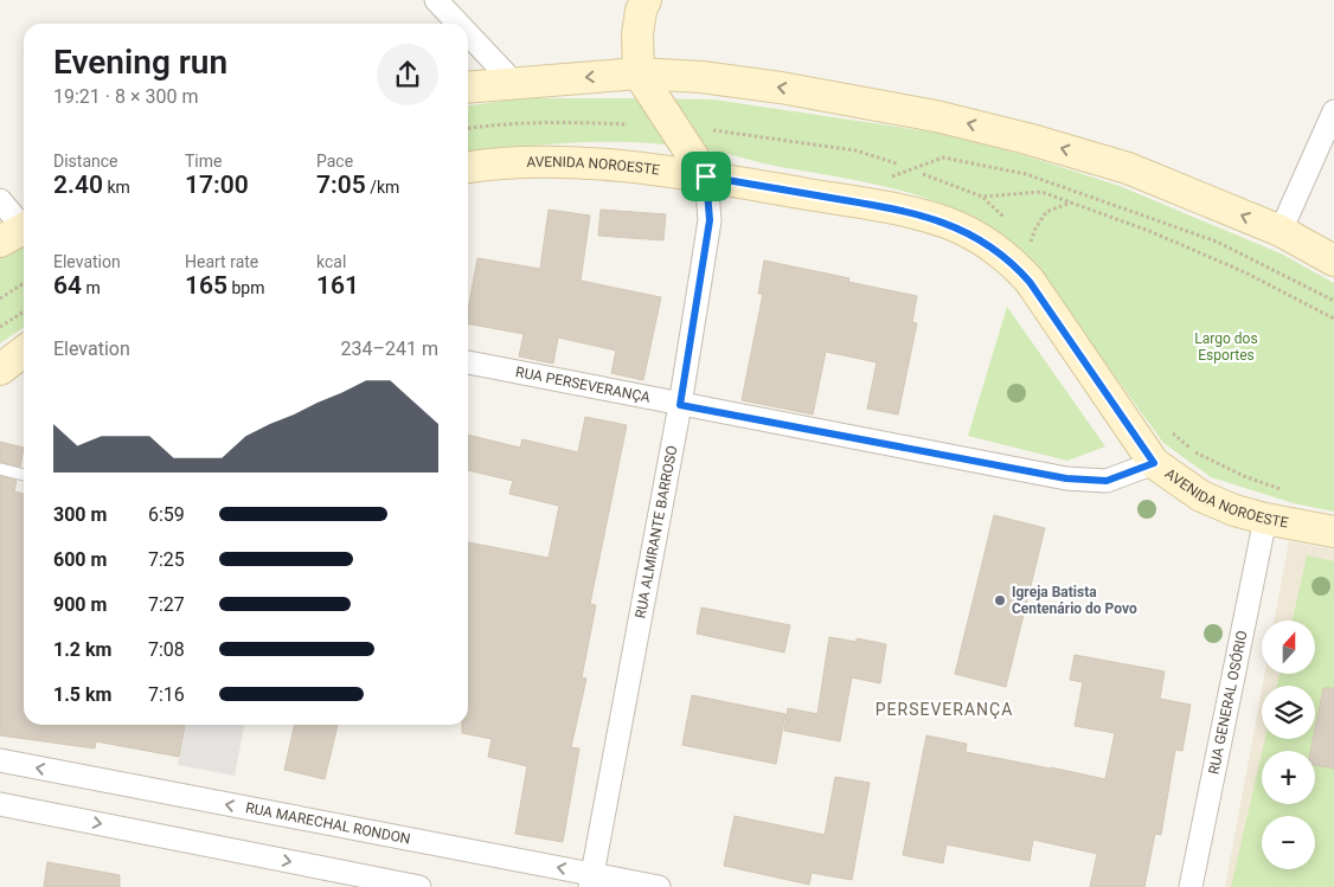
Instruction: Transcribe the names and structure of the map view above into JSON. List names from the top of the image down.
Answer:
{
  "streets": {
    "main road": ["AVENIDA NOROESTE"],
    "street": [
      "RUA PERSEVERANÇA",
      "RUA ALMIRANTE BARROSO",
      "RUA GENERAL OSÓRIO",
      "RUA MARECHAL RONDON"
    ]
  },
  "crossings": [
    ["AVENIDA NOROESTE", "RUA PERSEVERANÇA"],
    ["AVENIDA NOROESTE", "RUA ALMIRANTE BARROSO"],
    ["AVENIDA NOROESTE", "RUA GENERAL OSÓRIO"],
    ["RUA PERSEVERANÇA", "RUA ALMIRANTE BARROSO"],
    ["RUA ALMIRANTE BARROSO", "RUA MARECHAL RONDON"]
  ],
  "districts": ["PERSEVERANÇA"],
  "parks": ["Largo dos Esportes"],
  "places": ["Igreja Batista Centenário do Povo"],
  "north": "top",
  "page": {
    "heading": ["Evening run", "19:21 · 8 × 300 m"],
    "stats": [
      ["Distance", "2.40 km"],
      ["Time", "17:00"],
      ["Pace", "7:05 /km"],
      ["Elevation", "64 m"],
      ["Heart rate", "165 bpm"],
      ["kcal", "161"]
    ],
    "chart": ["Elevation", "234–241 m"],
    "list": [
      {
        "name": "300 m",
        "note": "6:59"
      },
      {
        "name": "600 m",
        "note": "7:25"
      },
      {
        "name": "900 m",
        "note": "7:27"
      },
      {
        "name": "1.2 km",
        "note": "7:08"
      },
      {
        "name": "1.5 km",
        "note": "7:16"
      }
    ],
    "map_buttons": ["+", "−"]
  }
}
